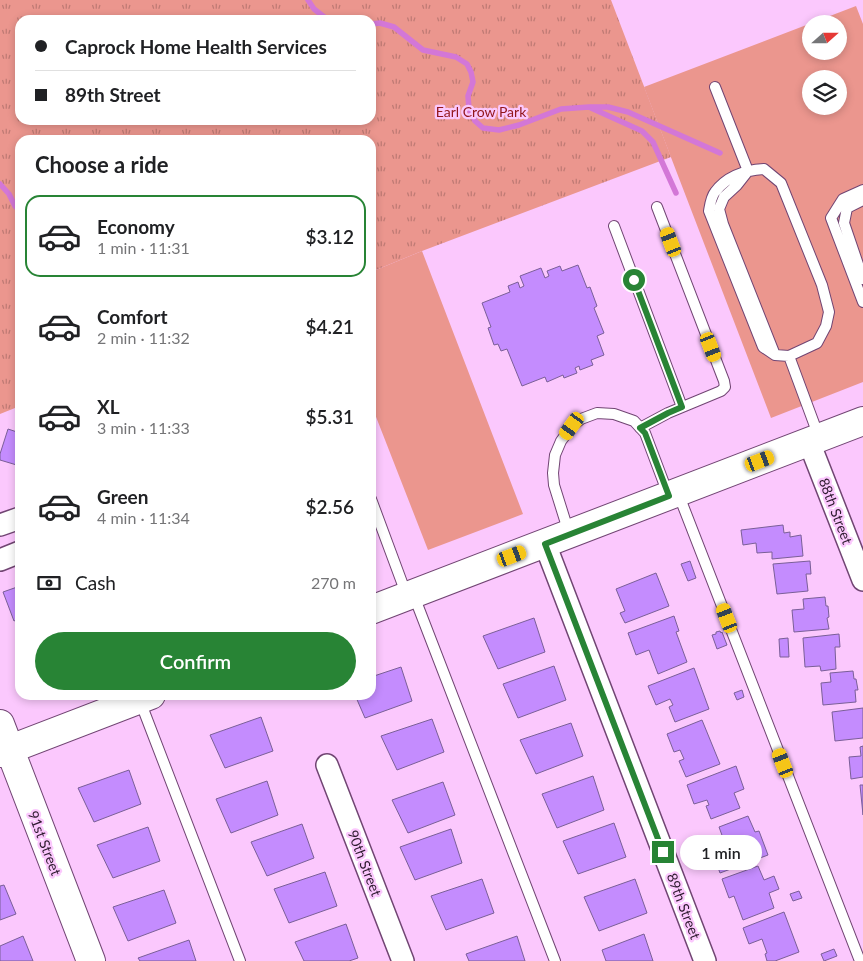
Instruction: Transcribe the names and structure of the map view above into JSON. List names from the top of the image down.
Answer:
{
  "streets": {
    "main road": ["91st Street"],
    "street": ["88th Street", "90th Street", "89th Street"]
  },
  "parks": ["Earl Crow Park"],
  "north": "right",
  "page": {
    "banner": ["Caprock Home Health Services", "89th Street"],
    "heading": "Choose a ride",
    "list": [
      {
        "name": "Economy",
        "note": "1 min · 11:31",
        "value": "$3.12"
      },
      {
        "name": "Comfort",
        "note": "2 min · 11:32",
        "value": "$4.21"
      },
      {
        "name": "XL",
        "note": "3 min · 11:33",
        "value": "$5.31"
      },
      {
        "name": "Green",
        "note": "4 min · 11:34",
        "value": "$2.56"
      }
    ],
    "pay": ["Cash", "270 m"],
    "buttons": "Confirm",
    "bubble": "1 min"
  }
}
